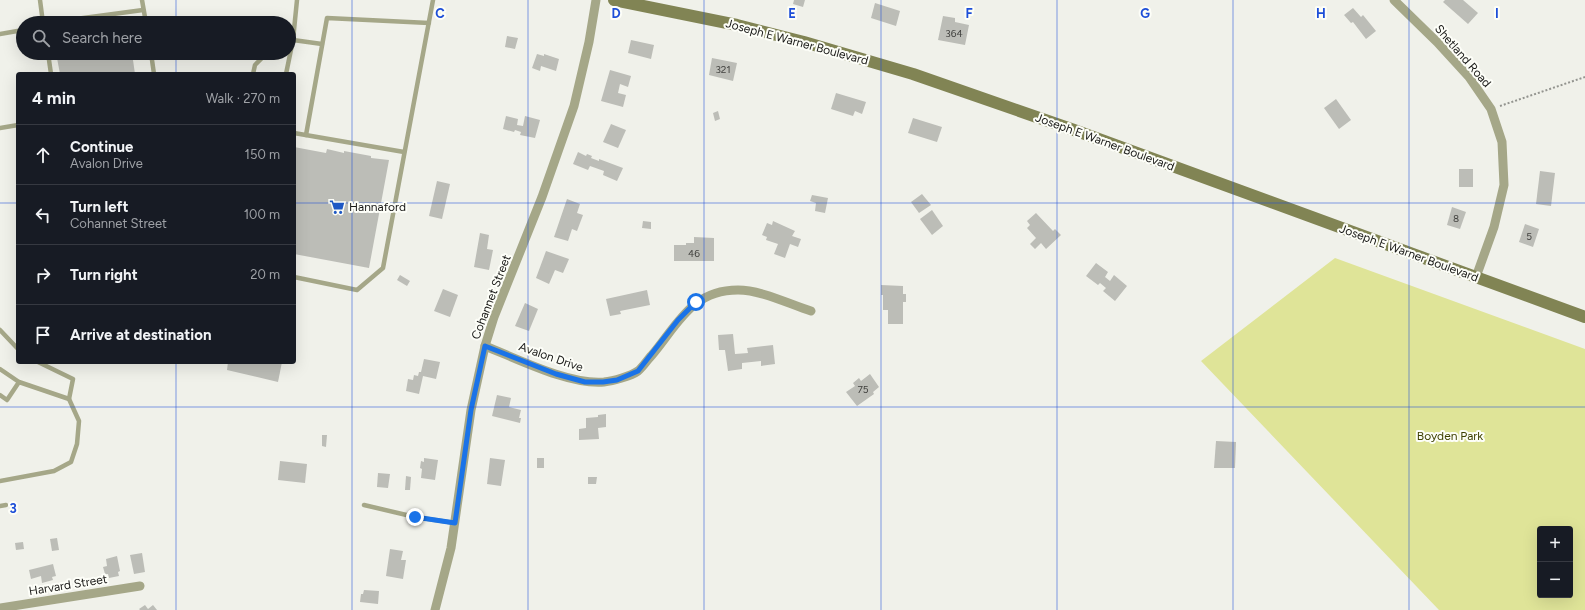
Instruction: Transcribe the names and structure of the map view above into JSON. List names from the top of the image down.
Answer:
{
  "streets": {
    "main road": ["Joseph E Warner Boulevard"],
    "street": [
      "Shetland Road",
      "Cohannet Street",
      "Avalon Drive",
      "Harvard Street"
    ]
  },
  "crossings": [
    ["Joseph E Warner Boulevard", "Shetland Road"],
    ["Cohannet Street", "Avalon Drive"]
  ],
  "parks": ["Boyden Park"],
  "places": {
    "supermarket": ["Hannaford"]
  },
  "house_numbers": [
    "364",
    "321",
    "8",
    "5",
    "46",
    "75"
  ],
  "page": {
    "search": "Search here",
    "heading": ["4 min", "Walk · 270 m"],
    "list": [
      ["Continue", "Avalon Drive", "150 m"],
      ["Turn left", "Cohannet Street", "100 m"],
      ["Turn right", "20 m"],
      "Arrive at destination"
    ],
    "map_buttons": ["+", "−"]
  },
  "grid": {
    "columns": [
      "C",
      "D",
      "E",
      "F",
      "G",
      "H",
      "I"
    ],
    "rows": ["3"]
  }
}
